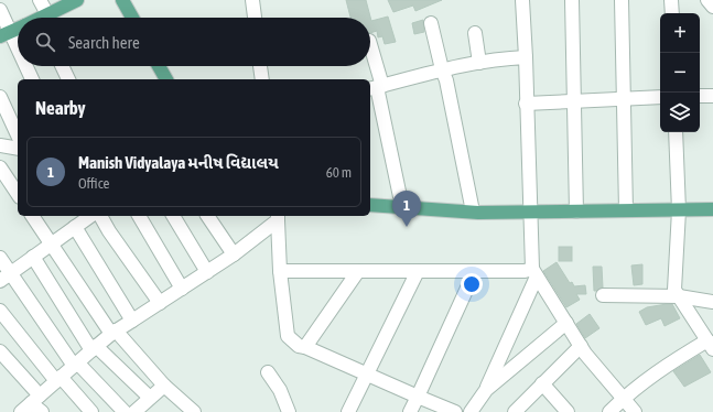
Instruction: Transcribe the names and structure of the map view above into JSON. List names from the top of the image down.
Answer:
{
  "page": {
    "map_buttons": ["+", "−"],
    "search": "Search here",
    "heading": "Nearby",
    "list": [
      {
        "mark": "1",
        "name": "Manish Vidyalaya મનીષ વિદ્યાલય",
        "note": "Office",
        "value": "60 m"
      }
    ],
    "pins": "1"
  }
}
